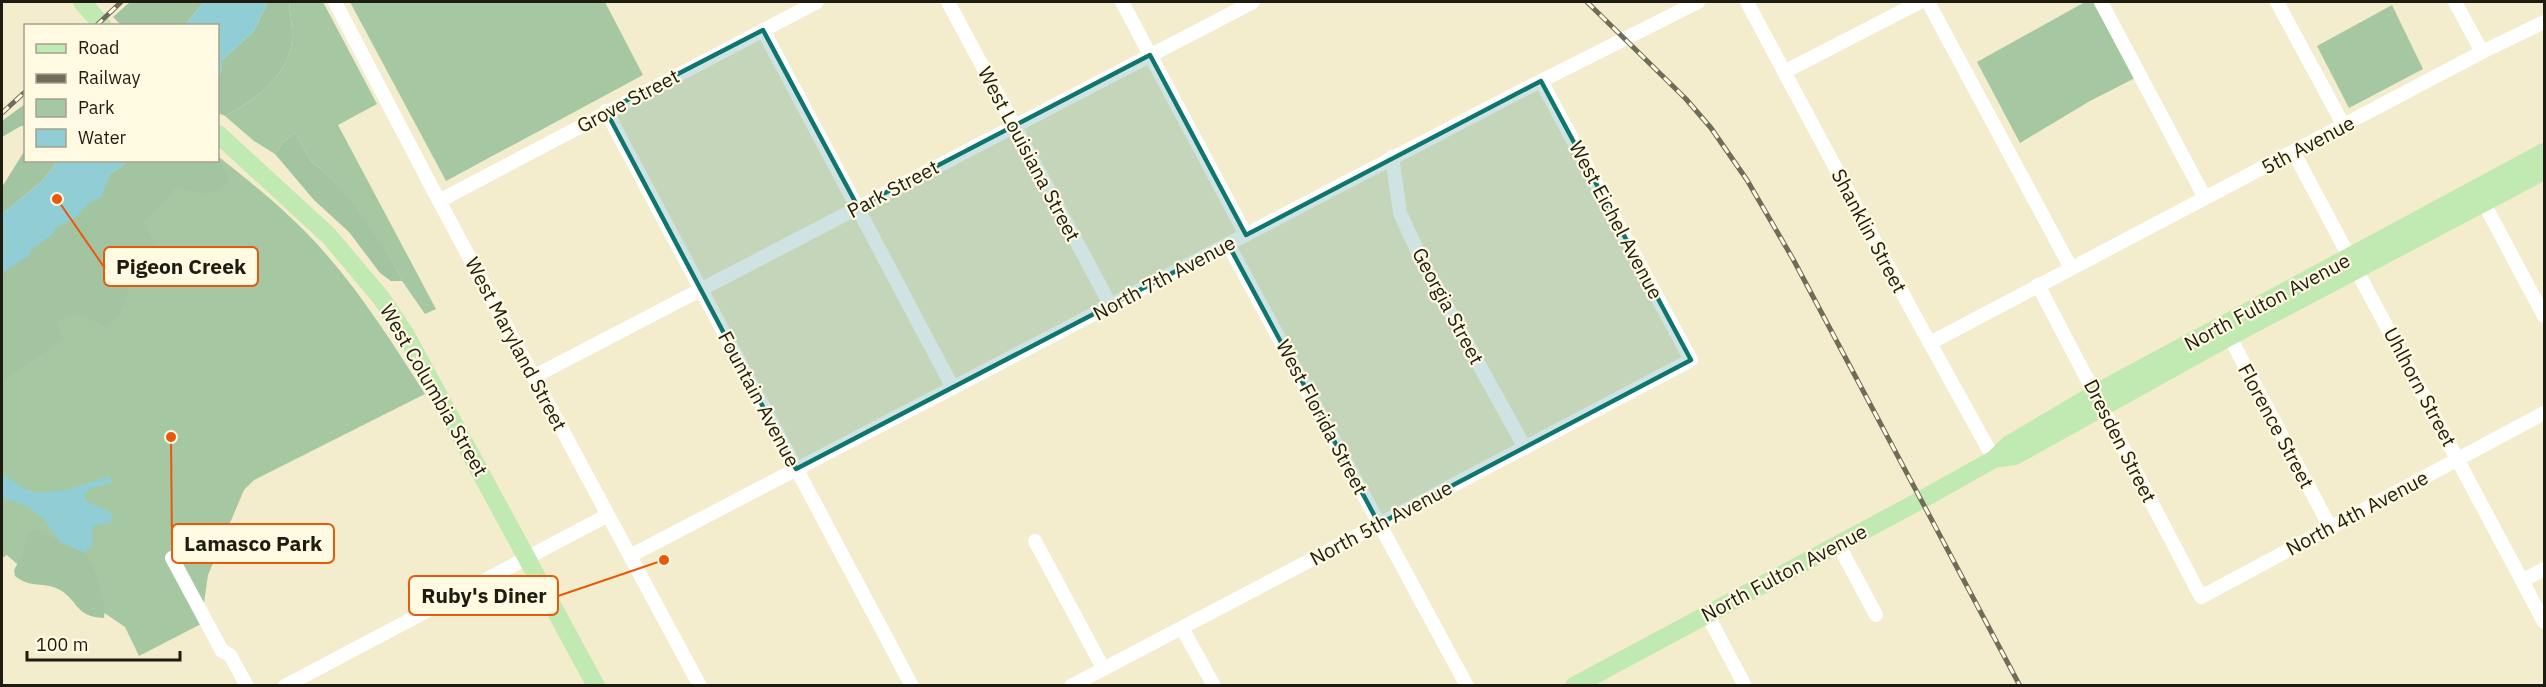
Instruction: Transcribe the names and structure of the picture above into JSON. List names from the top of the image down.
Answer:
{
  "streets": {
    "main road": ["North Fulton Avenue", "West Columbia Street"],
    "street": [
      "Grove Street",
      "5th Avenue",
      "West Louisiana Street",
      "Park Street",
      "West Eichel Avenue",
      "Shanklin Street",
      "North 7th Avenue",
      "Georgia Street",
      "West Maryland Street",
      "Uhlhorn Street",
      "Fountain Avenue",
      "West Florida Street",
      "Florence Street",
      "Dresden Street",
      "North 4th Avenue",
      "North 5th Avenue"
    ]
  },
  "crossings": [
    ["Grove Street", "West Maryland Street"],
    ["Grove Street", "Fountain Avenue"],
    ["5th Avenue", "Uhlhorn Street"],
    ["West Louisiana Street", "Park Street"],
    ["West Louisiana Street", "North 7th Avenue"],
    ["Park Street", "West Maryland Street"],
    ["Park Street", "Fountain Avenue"],
    ["West Eichel Avenue", "North 7th Avenue"],
    ["West Eichel Avenue", "North 5th Avenue"],
    ["Shanklin Street", "North Fulton Avenue"],
    ["North 7th Avenue", "Georgia Street"],
    ["North 7th Avenue", "West Maryland Street"],
    ["North 7th Avenue", "Fountain Avenue"],
    ["North 7th Avenue", "West Florida Street"],
    ["North Fulton Avenue", "Uhlhorn Street"],
    ["North Fulton Avenue", "Florence Street"],
    ["North Fulton Avenue", "Dresden Street"],
    ["Georgia Street", "North 5th Avenue"],
    ["Uhlhorn Street", "North 4th Avenue"],
    ["West Florida Street", "North 5th Avenue"],
    ["Florence Street", "North 4th Avenue"],
    ["Dresden Street", "North 4th Avenue"]
  ],
  "places": ["Pigeon Creek", "Lamasco Park", "Ruby's Diner"],
  "legend": [
    "Road",
    "Railway",
    "Park",
    "Water"
  ],
  "scale_bar": "100 m"
}
